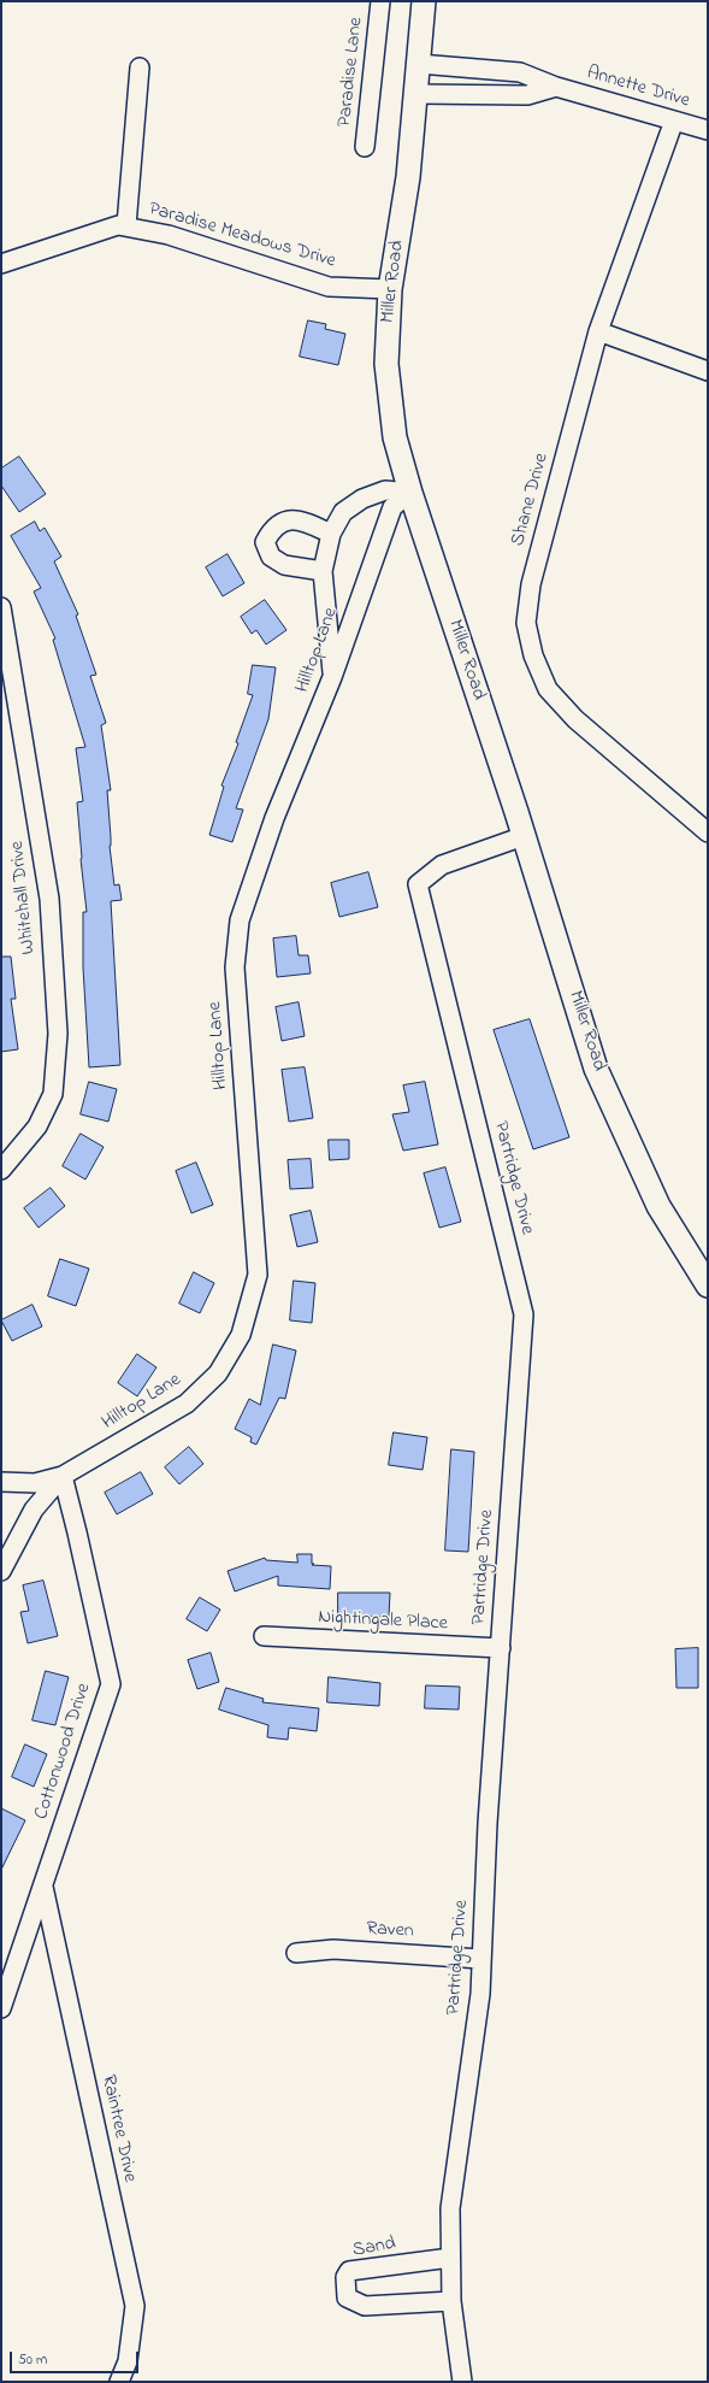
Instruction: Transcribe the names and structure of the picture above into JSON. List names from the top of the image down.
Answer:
{
  "streets": {
    "street": [
      "Paradise Lane",
      "Annette Drive",
      "Paradise Meadows Drive",
      "Miller Road",
      "Shane Drive",
      "Hilltop Lane",
      "Whitehall Drive",
      "Partridge Drive",
      "Nightingale Place",
      "Cottonwood Drive",
      "Raven",
      "Raintree Drive",
      "Sand"
    ]
  },
  "crossings": [
    ["Annette Drive", "Miller Road"],
    ["Annette Drive", "Shane Drive"],
    ["Paradise Meadows Drive", "Miller Road"],
    ["Miller Road", "Hilltop Lane"],
    ["Miller Road", "Partridge Drive"],
    ["Hilltop Lane", "Cottonwood Drive"],
    ["Partridge Drive", "Nightingale Place"],
    ["Partridge Drive", "Raven"],
    ["Partridge Drive", "Sand"],
    ["Cottonwood Drive", "Raintree Drive"]
  ],
  "scale_bar": "50 m"
}
